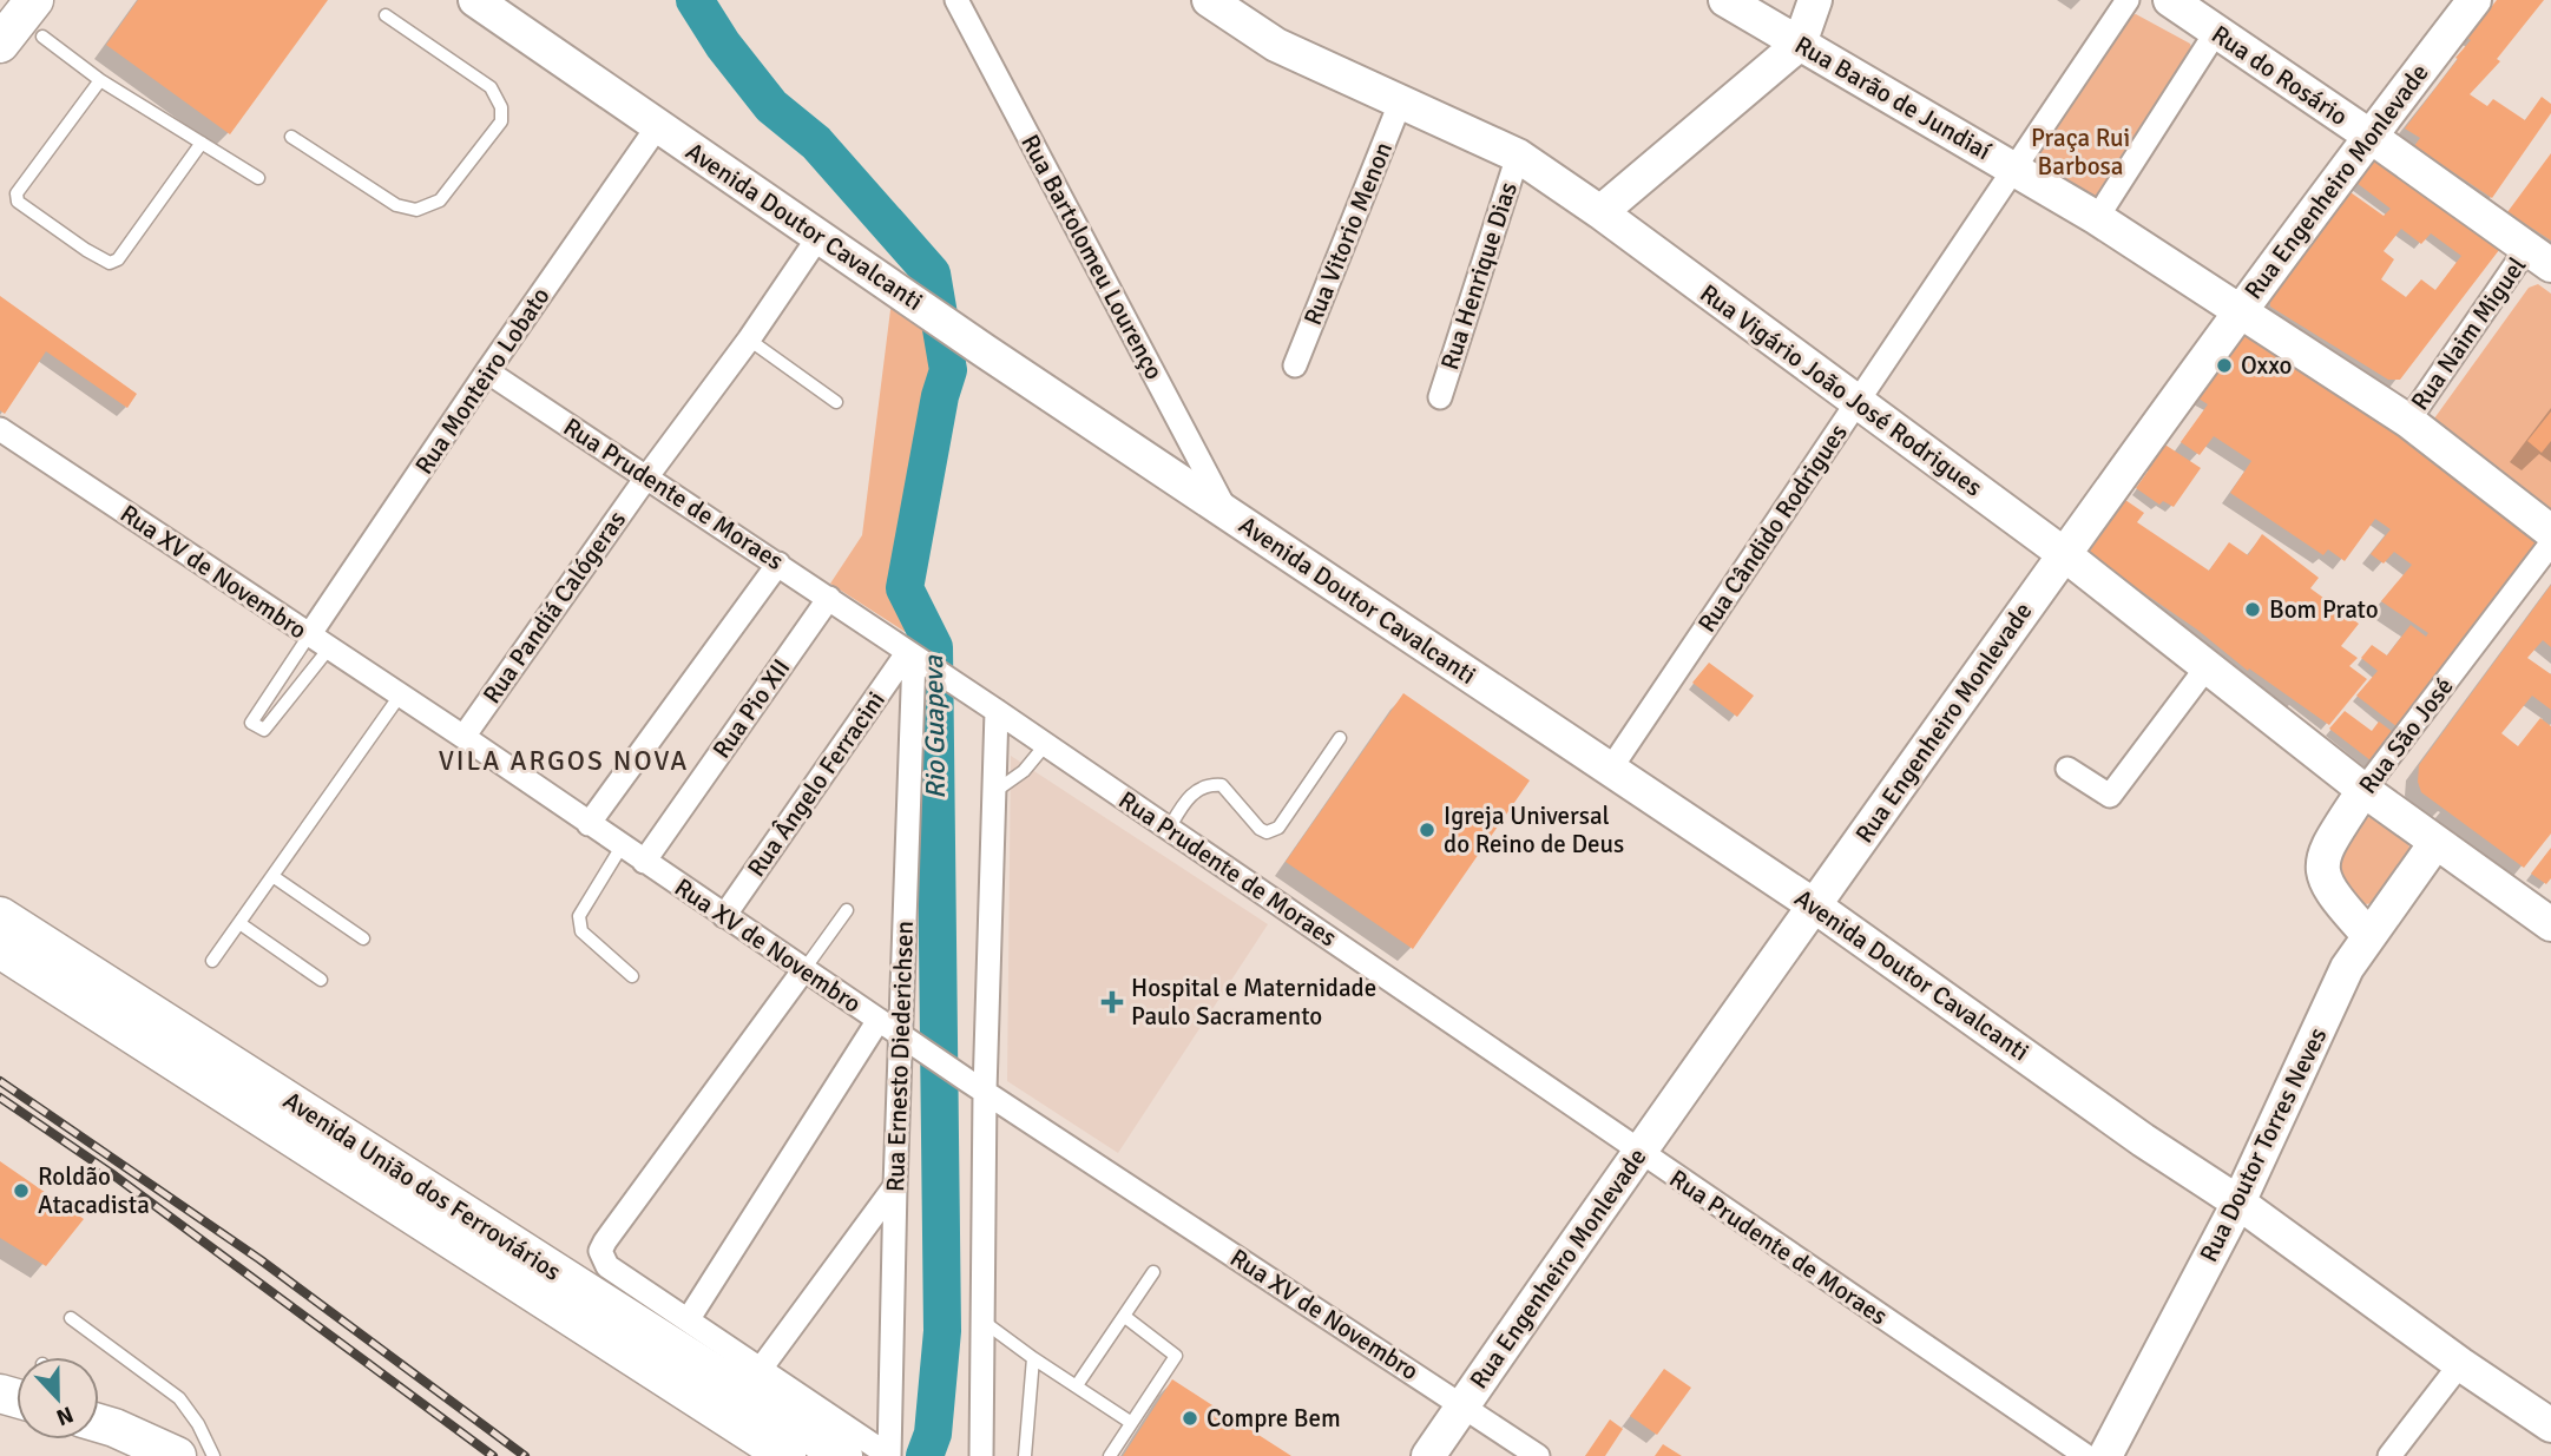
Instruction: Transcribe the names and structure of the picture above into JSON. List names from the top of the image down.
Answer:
{
  "streets": {
    "main road": [
      "Rua do Rosário",
      "Rua Barão de Jundiaí",
      "Rua Engenheiro Monlevade",
      "Avenida Doutor Cavalcanti",
      "Rua Vigário João José Rodrigues",
      "Rua São José",
      "Rua Doutor Torres Neves",
      "Avenida União dos Ferroviários"
    ],
    "street": [
      "Rua Vitorio Menon",
      "Rua Bartolomeu Lourenço",
      "Rua Henrique Dias",
      "Rua Naim Miguel",
      "Rua Monteiro Lobato",
      "Rua Prudente de Moraes",
      "Rua Cândido Rodrigues",
      "Rua XV de Novembro",
      "Rua Pandiá Calógeras",
      "Rua Pio XII",
      "Rua Ângelo Ferracini",
      "Rua Ernesto Diederichsen"
    ]
  },
  "crossings": [
    ["Rua do Rosário", "Rua Engenheiro Monlevade"],
    ["Rua do Rosário", "Rua Naim Miguel"],
    ["Rua Barão de Jundiaí", "Rua Engenheiro Monlevade"],
    ["Rua Barão de Jundiaí", "Rua Naim Miguel"],
    ["Rua Barão de Jundiaí", "Rua Cândido Rodrigues"],
    ["Rua Engenheiro Monlevade", "Avenida Doutor Cavalcanti"],
    ["Rua Engenheiro Monlevade", "Rua Vigário João José Rodrigues"],
    ["Rua Engenheiro Monlevade", "Rua Prudente de Moraes"],
    ["Rua Engenheiro Monlevade", "Rua XV de Novembro"],
    ["Avenida Doutor Cavalcanti", "Rua Bartolomeu Lourenço"],
    ["Avenida Doutor Cavalcanti", "Rua Monteiro Lobato"],
    ["Avenida Doutor Cavalcanti", "Rua Cândido Rodrigues"],
    ["Avenida Doutor Cavalcanti", "Rua Pandiá Calógeras"],
    ["Avenida Doutor Cavalcanti", "Rua Doutor Torres Neves"],
    ["Rua Vitorio Menon", "Rua Vigário João José Rodrigues"],
    ["Rua Henrique Dias", "Rua Vigário João José Rodrigues"],
    ["Rua Monteiro Lobato", "Rua Prudente de Moraes"],
    ["Rua Monteiro Lobato", "Rua XV de Novembro"],
    ["Rua Vigário João José Rodrigues", "Rua Cândido Rodrigues"],
    ["Rua Vigário João José Rodrigues", "Rua São José"],
    ["Rua Vigário João José Rodrigues", "Rua Doutor Torres Neves"],
    ["Rua Prudente de Moraes", "Rua Pandiá Calógeras"],
    ["Rua Prudente de Moraes", "Rua Pio XII"],
    ["Rua Prudente de Moraes", "Rua Ângelo Ferracini"],
    ["Rua Prudente de Moraes", "Rua Ernesto Diederichsen"],
    ["Rua XV de Novembro", "Rua Pandiá Calógeras"],
    ["Rua XV de Novembro", "Rua Pio XII"],
    ["Rua XV de Novembro", "Rua Ângelo Ferracini"],
    ["Rua XV de Novembro", "Rua Ernesto Diederichsen"],
    ["Rua São José", "Rua Doutor Torres Neves"],
    ["Rua Ângelo Ferracini", "Rua Ernesto Diederichsen"]
  ],
  "districts": ["VILA ARGOS NOVA"],
  "water": ["Rio Guapeva"],
  "parks": ["Praça Rui Barbosa"],
  "places": {
    "other": [
      "Oxxo",
      "Bom Prato",
      "Igreja Universal do Reino de Deus",
      "Roldão Atacadista",
      "Compre Bem"
    ],
    "health": ["Hospital e Maternidade Paulo Sacramento"]
  },
  "north": "bottom"
}
